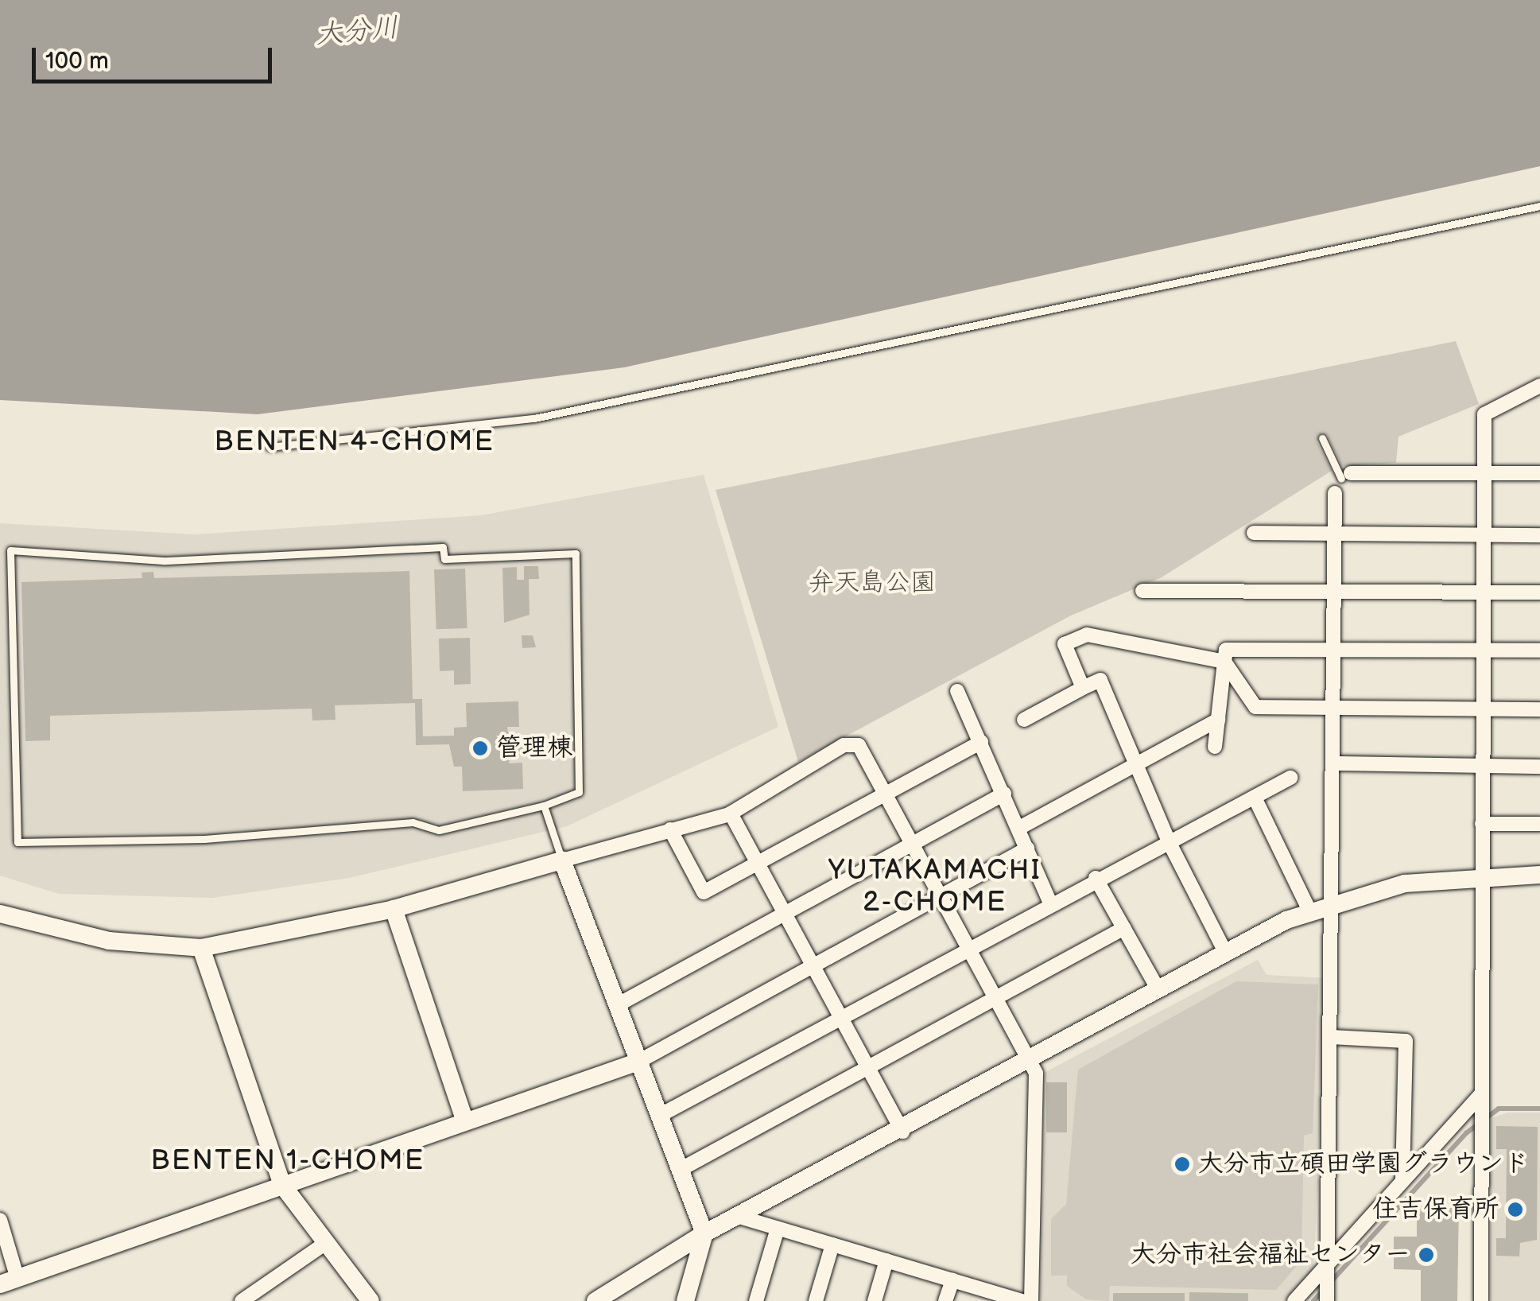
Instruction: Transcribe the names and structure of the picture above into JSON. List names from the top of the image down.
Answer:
{
  "districts": ["BENTEN 4-CHOME", "YUTAKAMACHI 2-CHOME", "BENTEN 1-CHOME"],
  "water": ["大分川"],
  "parks": ["弁天島公園"],
  "places": [
    "管理棟",
    "大分市立碩田学園グラウンド",
    "住吉保育所",
    "大分市社会福祉センター"
  ],
  "scale_bar": "100 m"
}
